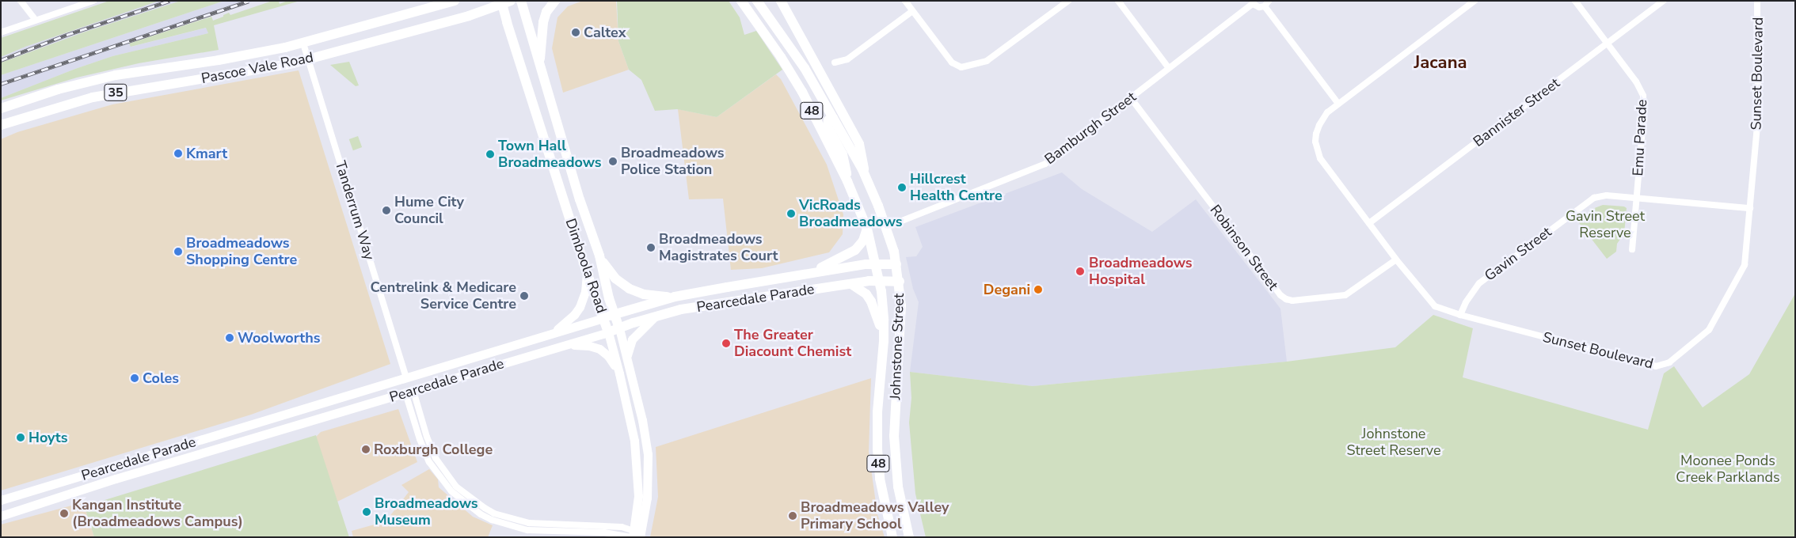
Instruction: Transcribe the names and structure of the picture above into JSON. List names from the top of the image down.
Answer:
{
  "streets": {
    "main road": [
      "Pascoe Vale Road",
      "35",
      "48",
      "Dimboola Road",
      "Pearcedale Parade",
      "Johnstone Street"
    ],
    "street": [
      "Sunset Boulevard",
      "Bannister Street",
      "Bamburgh Street",
      "Emu Parade",
      "Tanderrum Way",
      "Robinson Street",
      "Gavin Street"
    ]
  },
  "crossings": [
    ["Pascoe Vale Road", "Tanderrum Way"],
    ["Pascoe Vale Road", "Dimboola Road"],
    ["Sunset Boulevard", "Bannister Street"],
    ["Sunset Boulevard", "Robinson Street"],
    ["Sunset Boulevard", "Gavin Street"],
    ["Bannister Street", "Emu Parade"],
    ["Bamburgh Street", "Robinson Street"],
    ["Bamburgh Street", "Johnstone Street"],
    ["Emu Parade", "Gavin Street"],
    ["Tanderrum Way", "Dimboola Road"],
    ["Tanderrum Way", "Pearcedale Parade"],
    ["Dimboola Road", "Pearcedale Parade"],
    ["Pearcedale Parade", "Johnstone Street"]
  ],
  "districts": ["Jacana"],
  "parks": ["Gavin Street Reserve", "Johnstone Street Reserve", "Moonee Ponds Creek Parklands"],
  "places": [
    "Caltex",
    "Kmart",
    "Town Hall Broadmeadows",
    "Broadmeadows Police Station",
    "Hillcrest Health Centre",
    "Hume City Council",
    "VicRoads Broadmeadows",
    "Broadmeadows Magistrates Court",
    "Broadmeadows Shopping Centre",
    "Broadmeadows Hospital",
    "Degani",
    "Centrelink & Medicare Service Centre",
    "Woolworths",
    "The Greater Diacount Chemist",
    "Coles",
    "Hoyts",
    "Roxburgh College",
    "Broadmeadows Museum",
    "Kangan Institute (Broadmeadows Campus)",
    "Broadmeadows Valley Primary School"
  ]
}
